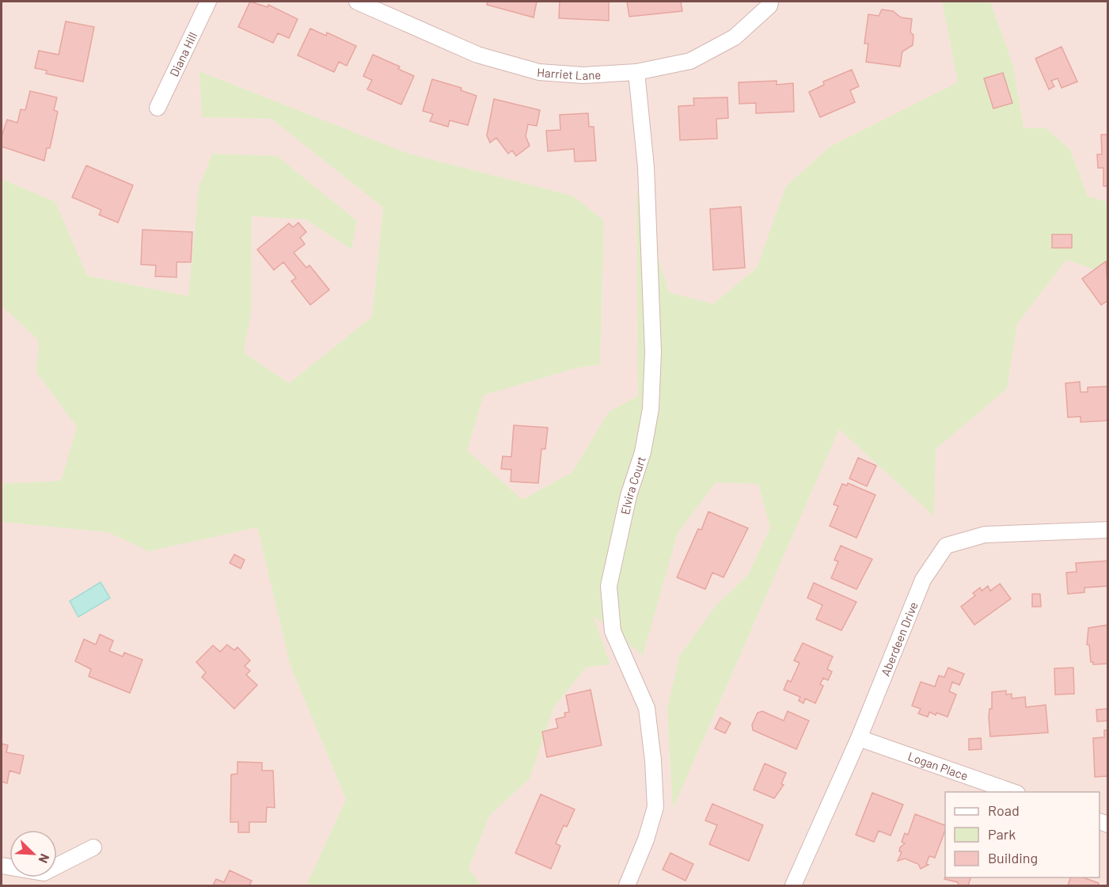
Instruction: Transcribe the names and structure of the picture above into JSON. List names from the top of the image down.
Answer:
{
  "streets": {
    "street": [
      "Diana Hill",
      "Harriet Lane",
      "Elvira Court",
      "Aberdeen Drive",
      "Logan Place"
    ]
  },
  "crossings": [
    ["Harriet Lane", "Elvira Court"],
    ["Aberdeen Drive", "Logan Place"]
  ],
  "legend": ["Road", "Park", "Building"],
  "north": "bottom right"
}
